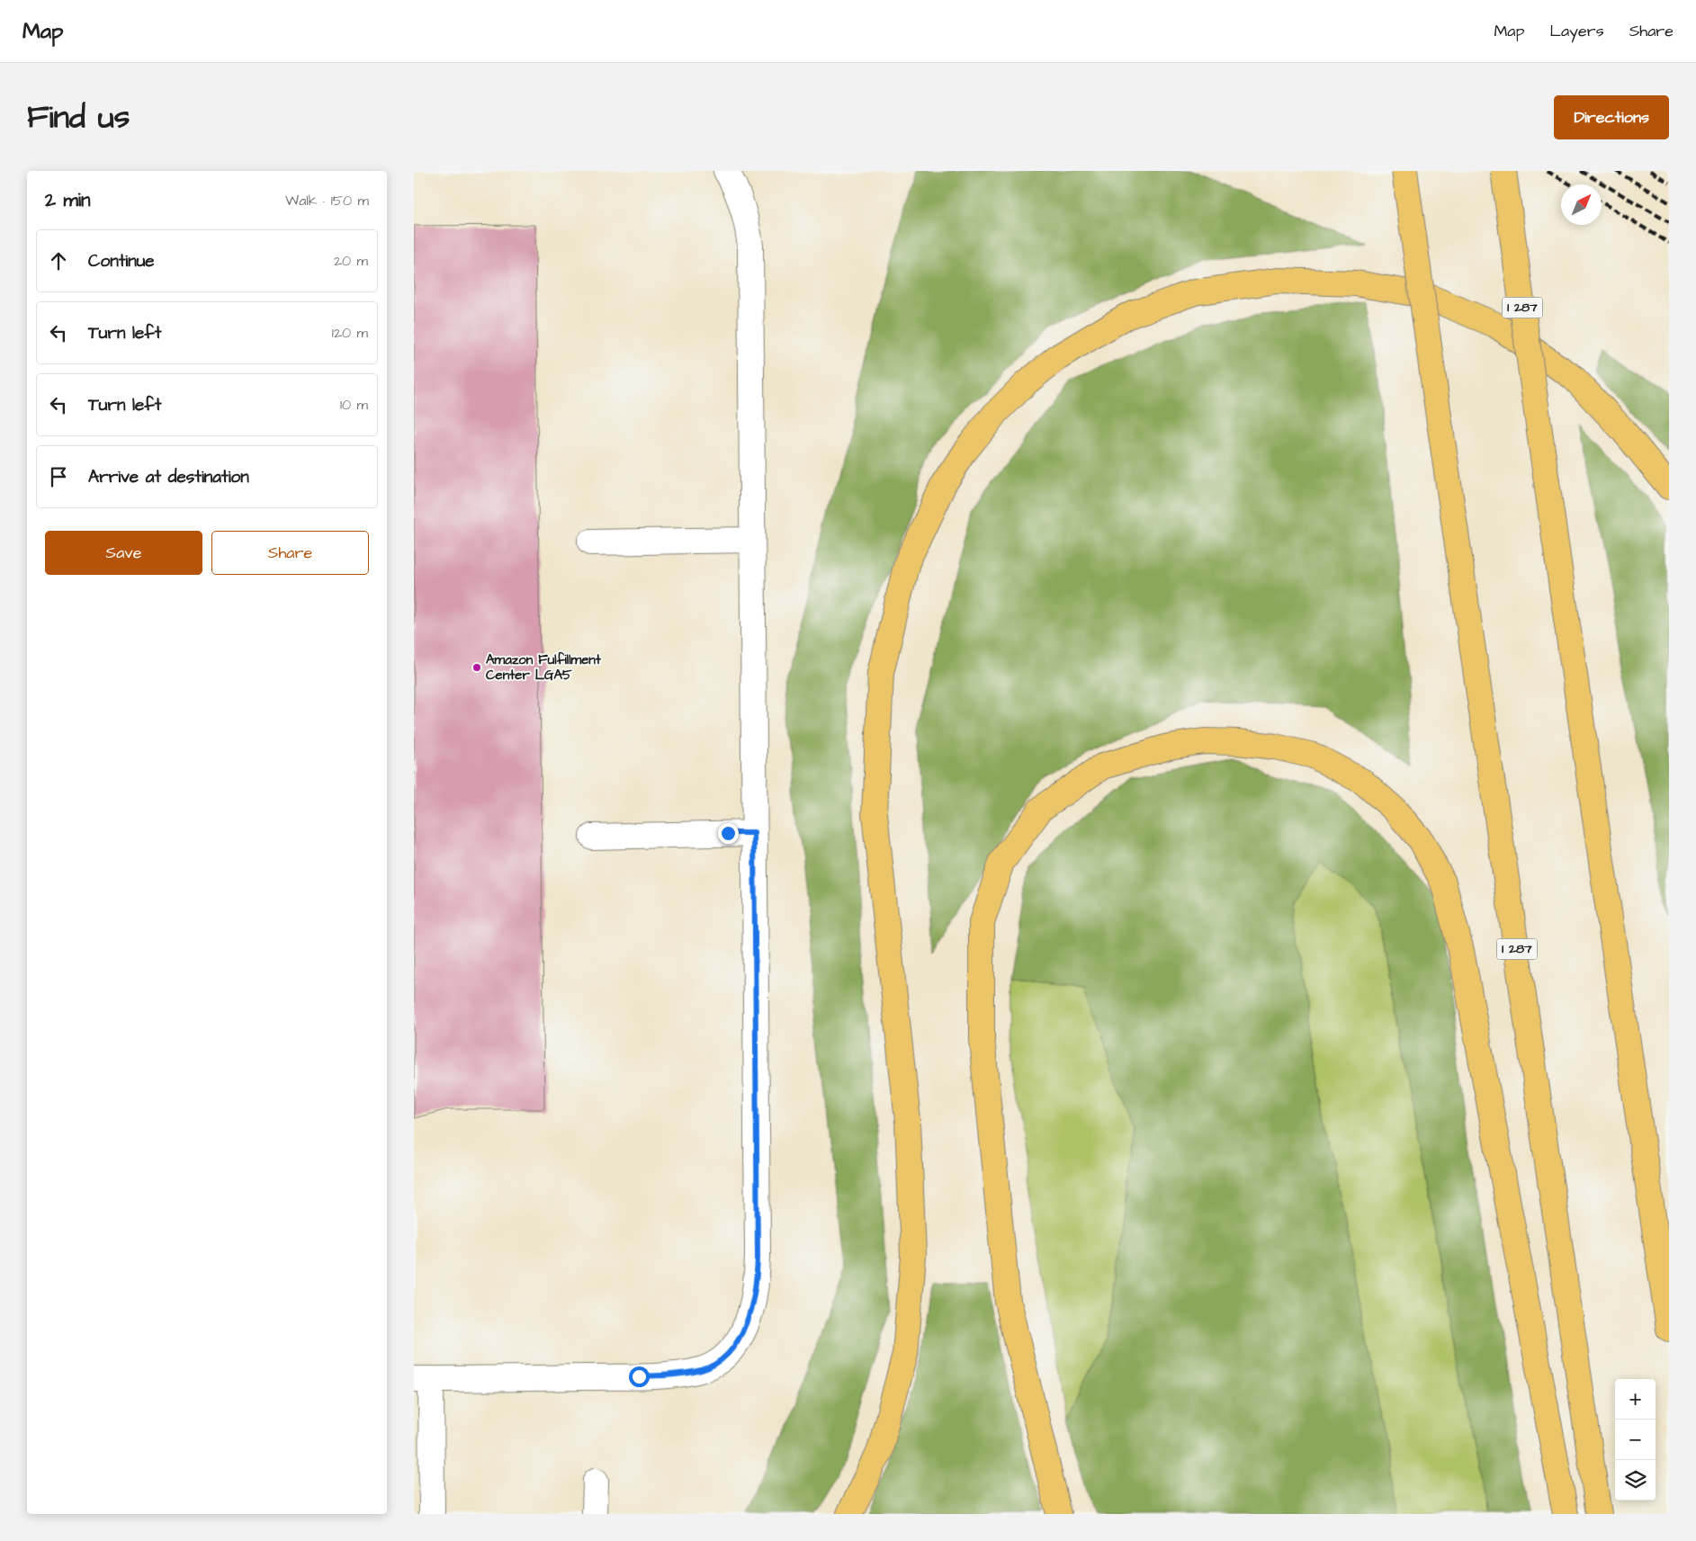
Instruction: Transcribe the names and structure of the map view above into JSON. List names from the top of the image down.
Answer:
{
  "streets": {
    "highway": ["I 287"]
  },
  "places": ["Amazon Fulfillment Center LGA5"],
  "north": "top right",
  "page": {
    "header": "Map",
    "nav": ["Map", "Layers", "Share"],
    "title": "Find us",
    "buttons": [
      "Directions",
      ["Save", "Share"]
    ],
    "heading": ["2 min", "Walk · 150 m"],
    "list": [
      ["Continue", "20 m"],
      ["Turn left", "120 m"],
      ["Turn left", "10 m"],
      "Arrive at destination"
    ],
    "map_buttons": ["+", "−"]
  }
}
